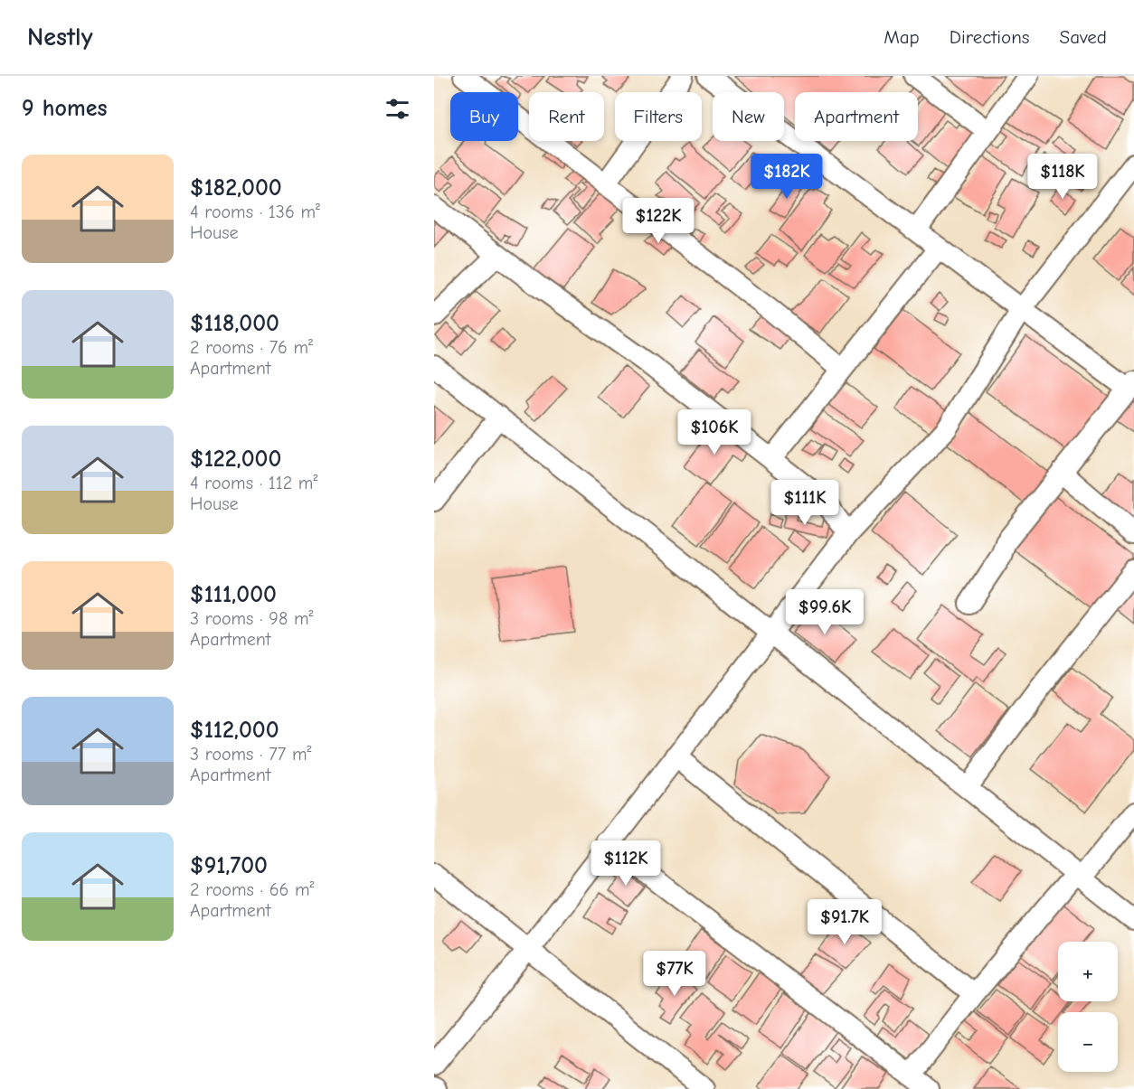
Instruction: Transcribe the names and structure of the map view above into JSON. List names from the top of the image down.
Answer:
{
  "page": {
    "header": "Nestly",
    "nav": ["Map", "Directions", "Saved"],
    "heading": "9 homes",
    "chip": [
      "Buy",
      "Rent",
      "Filters",
      "New",
      "Apartment"
    ],
    "list": [
      {
        "name": "$182,000",
        "note": "4 rooms · 136 m² · House"
      },
      {
        "name": "$118,000",
        "note": "2 rooms · 76 m² · Apartment"
      },
      {
        "name": "$122,000",
        "note": "4 rooms · 112 m² · House"
      },
      {
        "name": "$111,000",
        "note": "3 rooms · 98 m² · Apartment"
      },
      {
        "name": "$112,000",
        "note": "3 rooms · 77 m² · Apartment"
      },
      {
        "name": "$91,700",
        "note": "2 rooms · 66 m² · Apartment"
      }
    ],
    "price": [
      "$182K",
      "$118K",
      "$122K",
      "$106K",
      "$111K",
      "$99.6K",
      "$112K",
      "$91.7K",
      "$77K"
    ],
    "map_buttons": ["+", "−"]
  }
}
